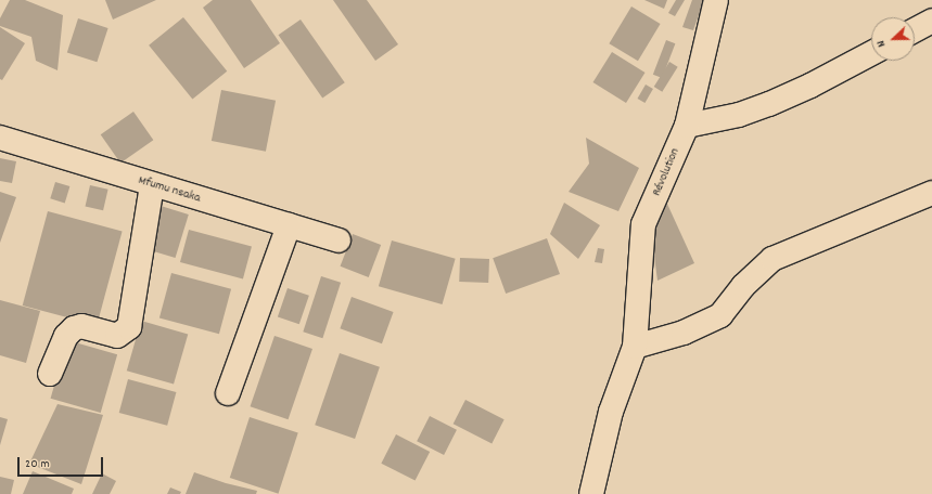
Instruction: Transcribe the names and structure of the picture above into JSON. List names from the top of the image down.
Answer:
{
  "streets": {
    "street": ["Révolution", "Mfumu nsaka"]
  },
  "scale_bar": "20 m",
  "north": "left"
}
